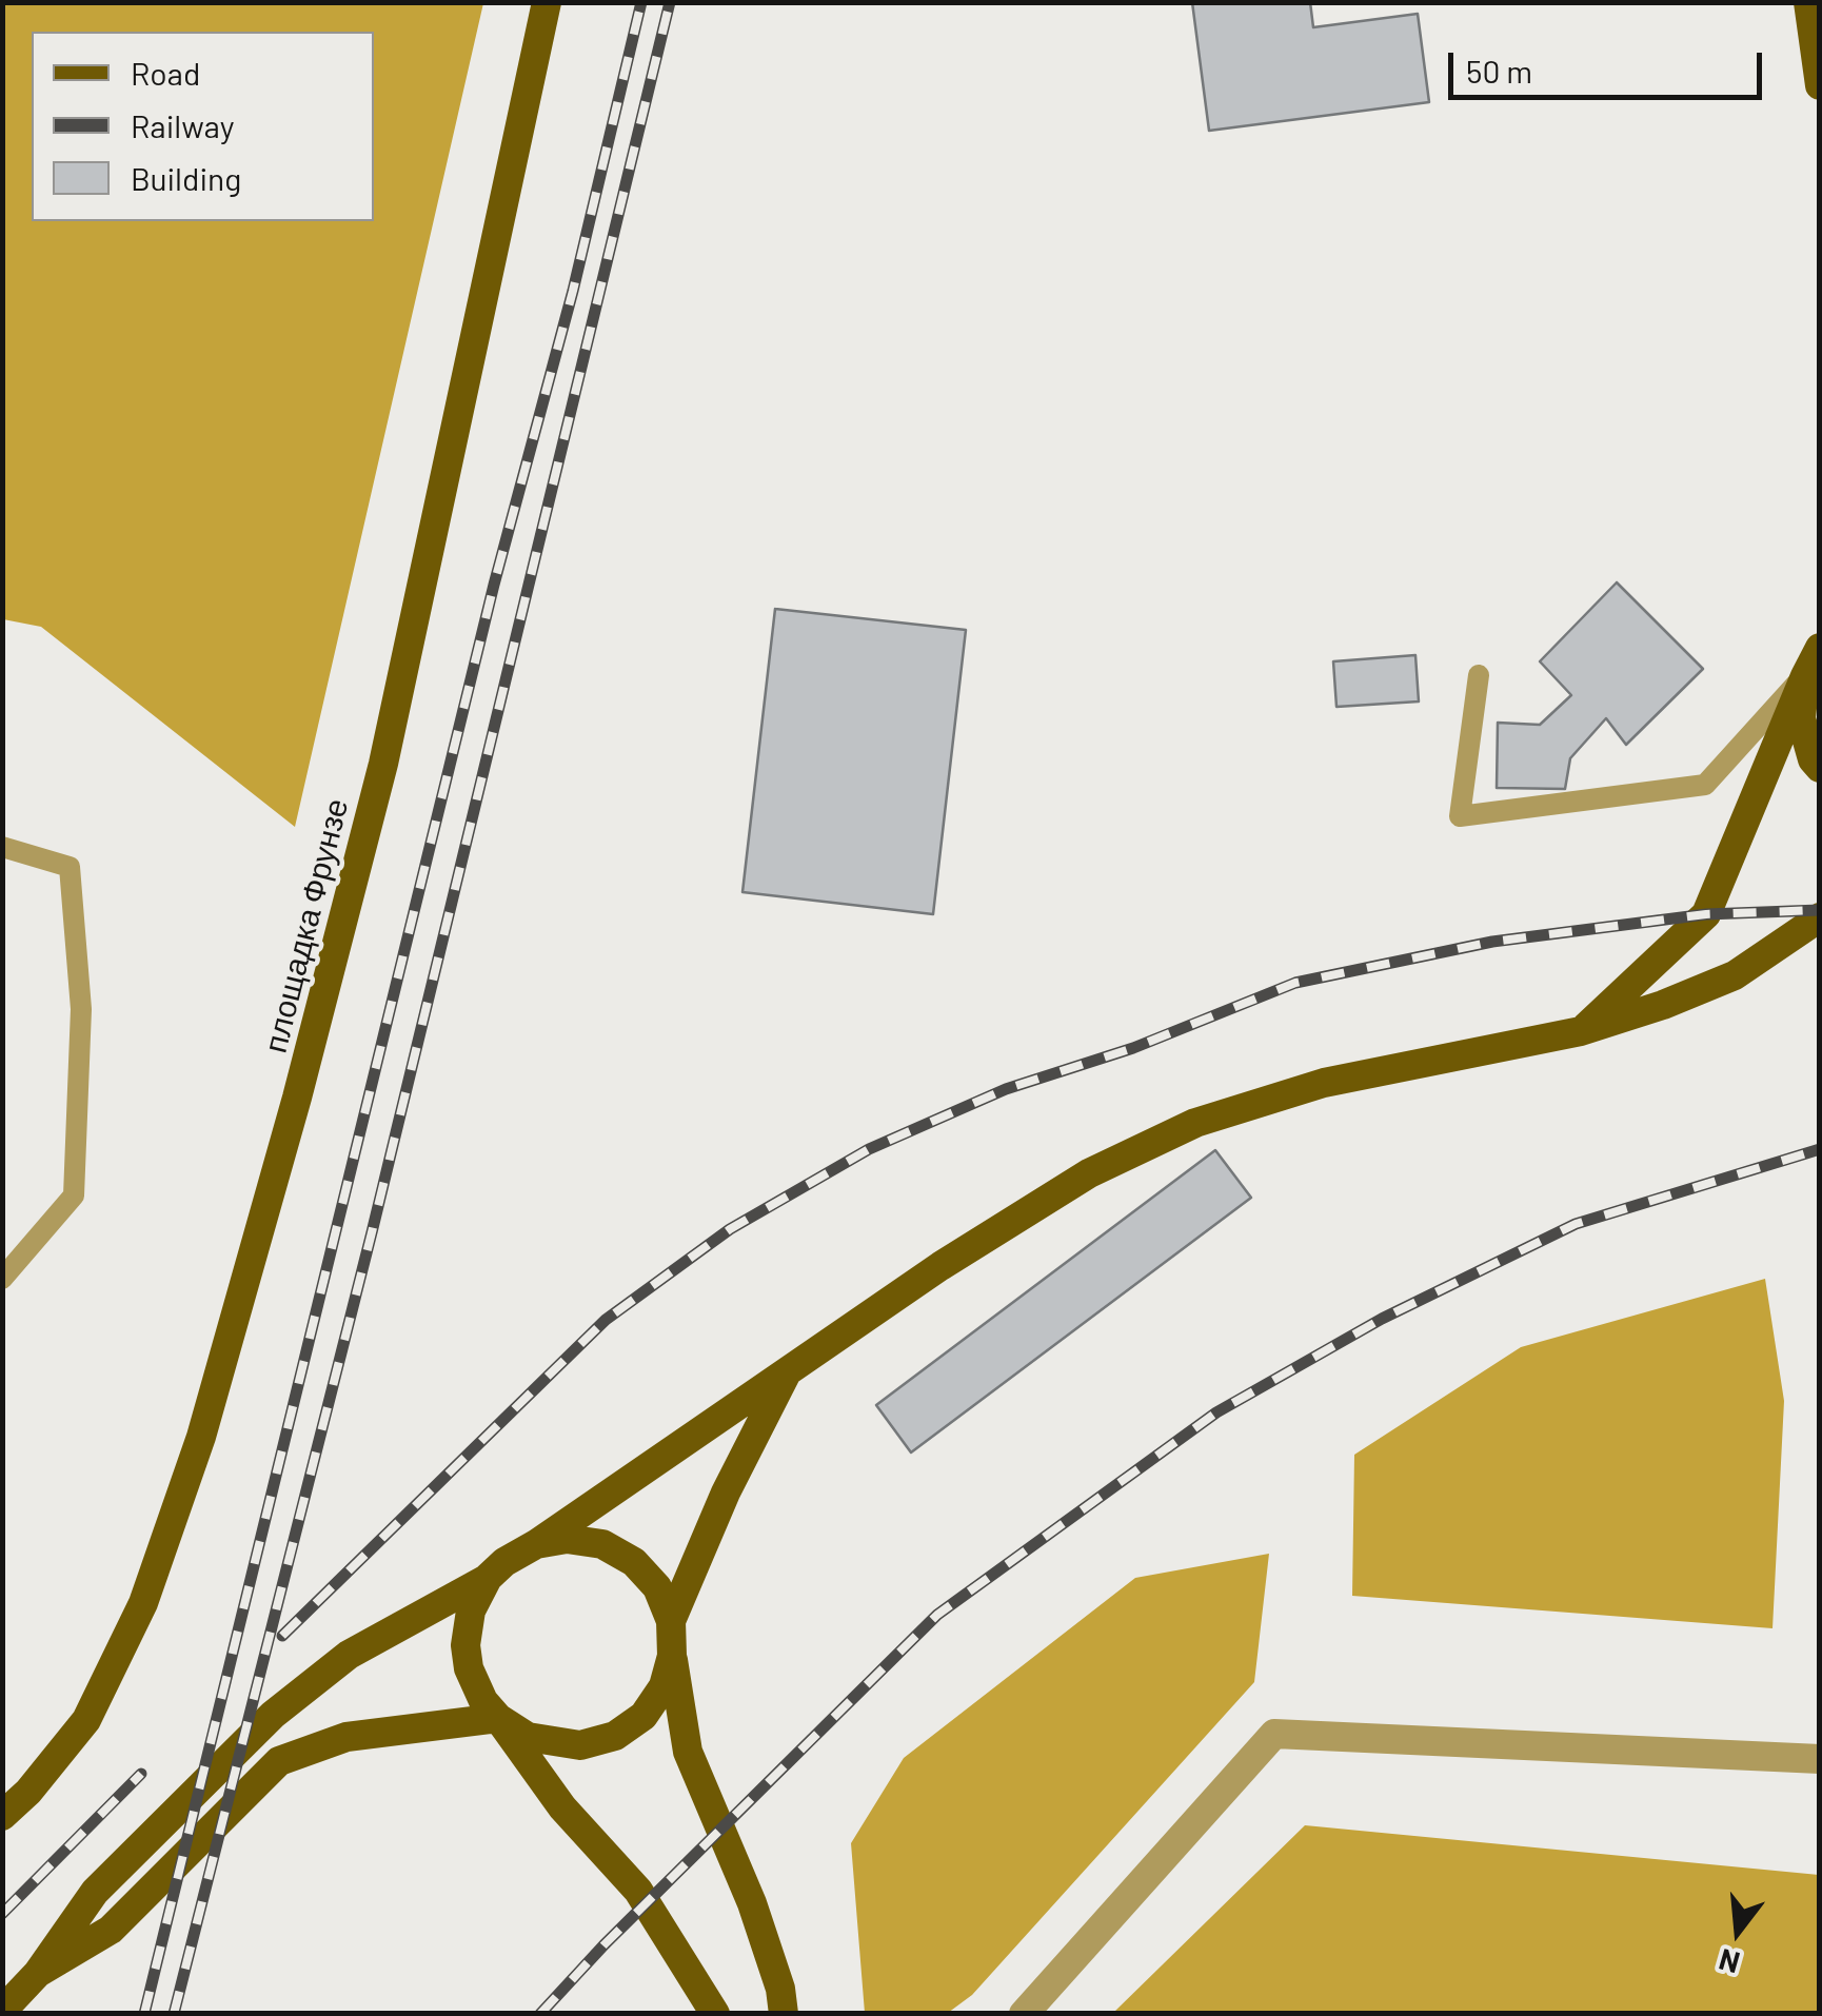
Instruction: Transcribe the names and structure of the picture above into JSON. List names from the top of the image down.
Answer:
{
  "streets": {
    "main road": ["площадка Фрунзе"]
  },
  "legend": ["Road", "Railway", "Building"],
  "scale_bar": "50 m",
  "north": "bottom"
}
